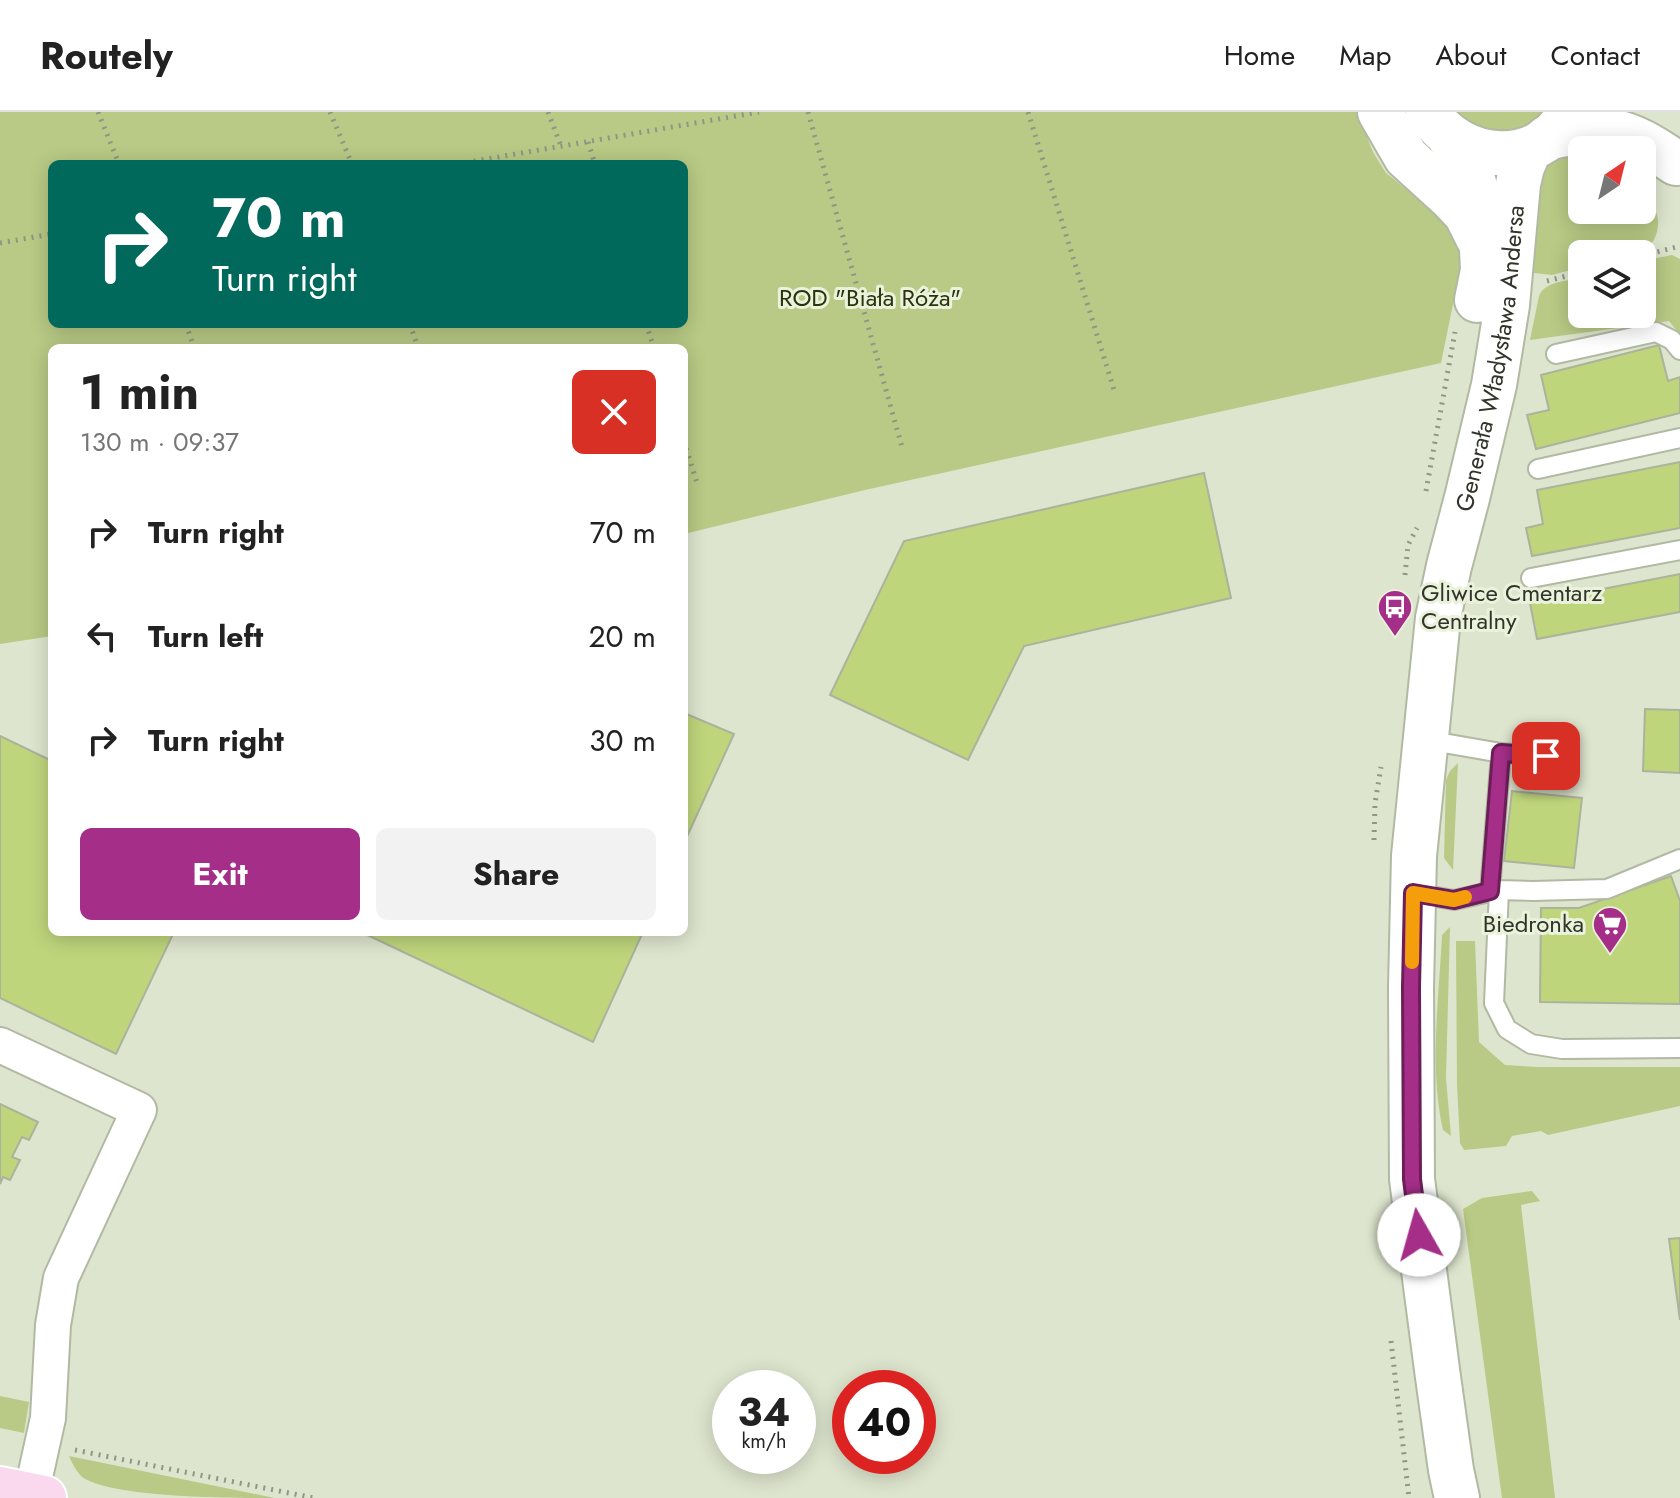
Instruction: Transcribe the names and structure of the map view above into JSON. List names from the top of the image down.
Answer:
{
  "streets": {
    "street": ["Generała Władysława Andersa"]
  },
  "parks": ["ROD \"Biała Róża\""],
  "places": {
    "bus stop": ["Gliwice Cmentarz Centralny"],
    "supermarket": ["Biedronka"]
  },
  "north": "top right",
  "page": {
    "header": "Routely",
    "nav": [
      "Home",
      "Map",
      "About",
      "Contact"
    ],
    "turn": ["70 m", "Turn right"],
    "heading": ["1 min", "130 m · 09:37"],
    "list": [
      {
        "name": "Turn right",
        "value": "70 m"
      },
      {
        "name": "Turn left",
        "value": "20 m"
      },
      {
        "name": "Turn right",
        "value": "30 m"
      }
    ],
    "buttons": ["Exit", "Share"],
    "speed": "34 km/h",
    "limit": "40"
  }
}
